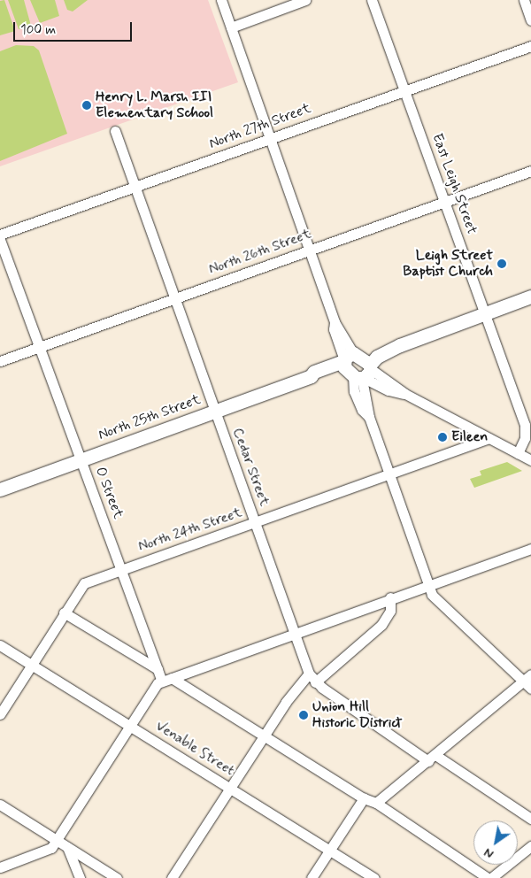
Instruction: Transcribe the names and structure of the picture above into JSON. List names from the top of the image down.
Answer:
{
  "streets": {
    "main road": ["North 25th Street"],
    "street": [
      "North 27th Street",
      "East Leigh Street",
      "North 26th Street",
      "Cedar Street",
      "O Street",
      "North 24th Street",
      "Venable Street"
    ]
  },
  "crossings": [
    ["North 27th Street", "East Leigh Street"],
    ["North 27th Street", "Cedar Street"],
    ["East Leigh Street", "North 26th Street"],
    ["East Leigh Street", "North 25th Street"],
    ["North 26th Street", "Cedar Street"],
    ["North 26th Street", "O Street"],
    ["North 25th Street", "Cedar Street"],
    ["North 25th Street", "O Street"],
    ["Cedar Street", "North 24th Street"],
    ["O Street", "North 24th Street"],
    ["North 24th Street", "Venable Street"]
  ],
  "places": [
    "Henry L. Marsh III Elementary School",
    "Leigh Street Baptist Church",
    "Eileen",
    "Union Hill Historic District"
  ],
  "scale_bar": "100 m",
  "north": "bottom left"
}
